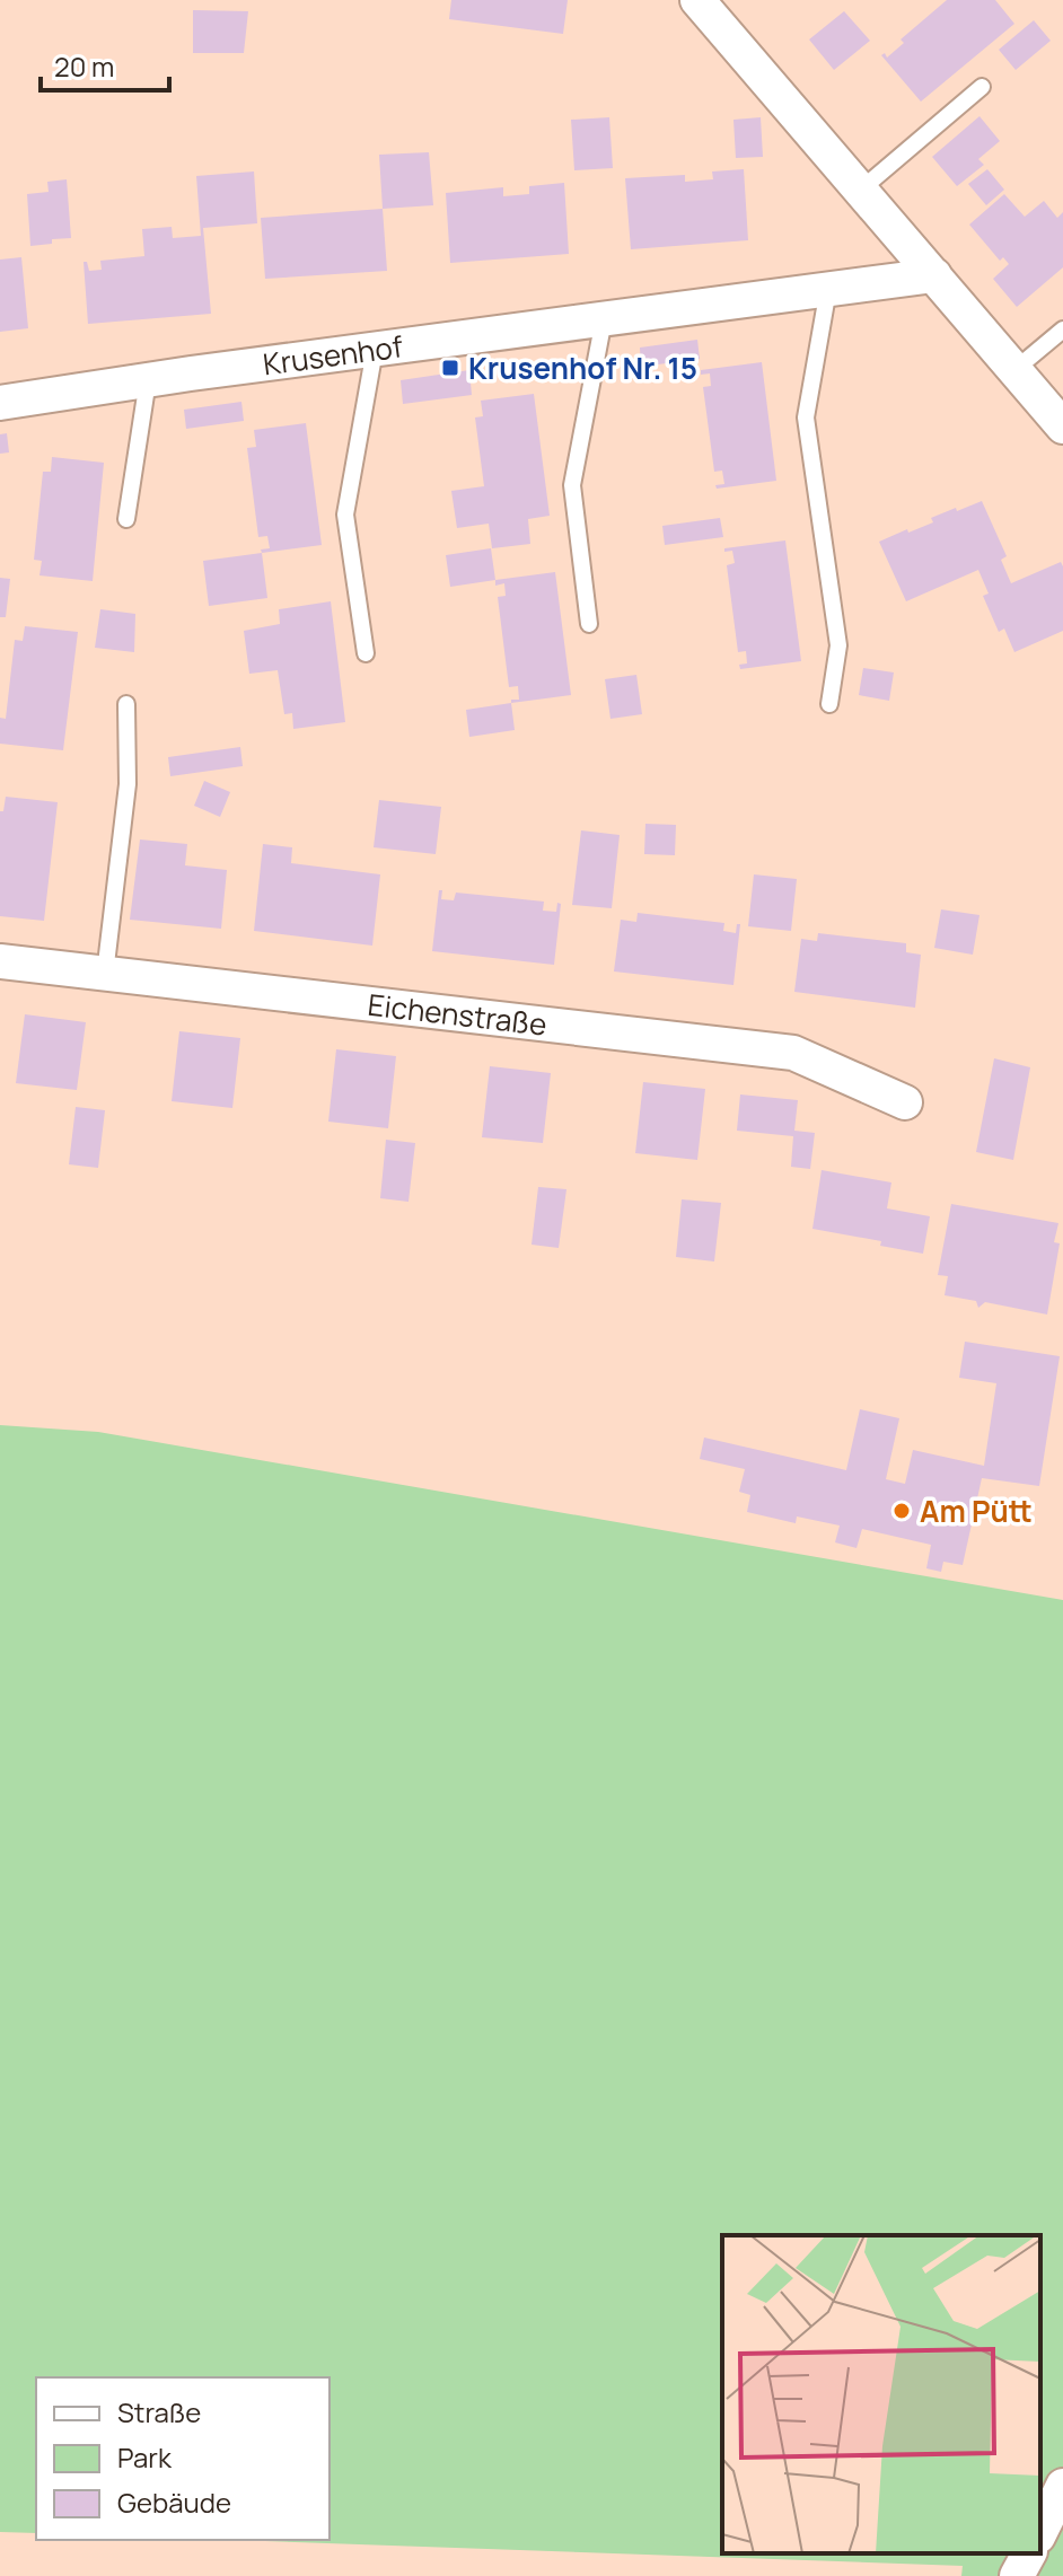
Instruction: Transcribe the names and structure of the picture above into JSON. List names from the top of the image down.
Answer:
{
  "streets": {
    "street": ["Krusenhof", "Eichenstraße"]
  },
  "places": {
    "transit": ["Krusenhof Nr. 15"],
    "other": ["Am Pütt"]
  },
  "legend": ["Straße", "Park", "Gebäude"],
  "scale_bar": "20 m"
}
